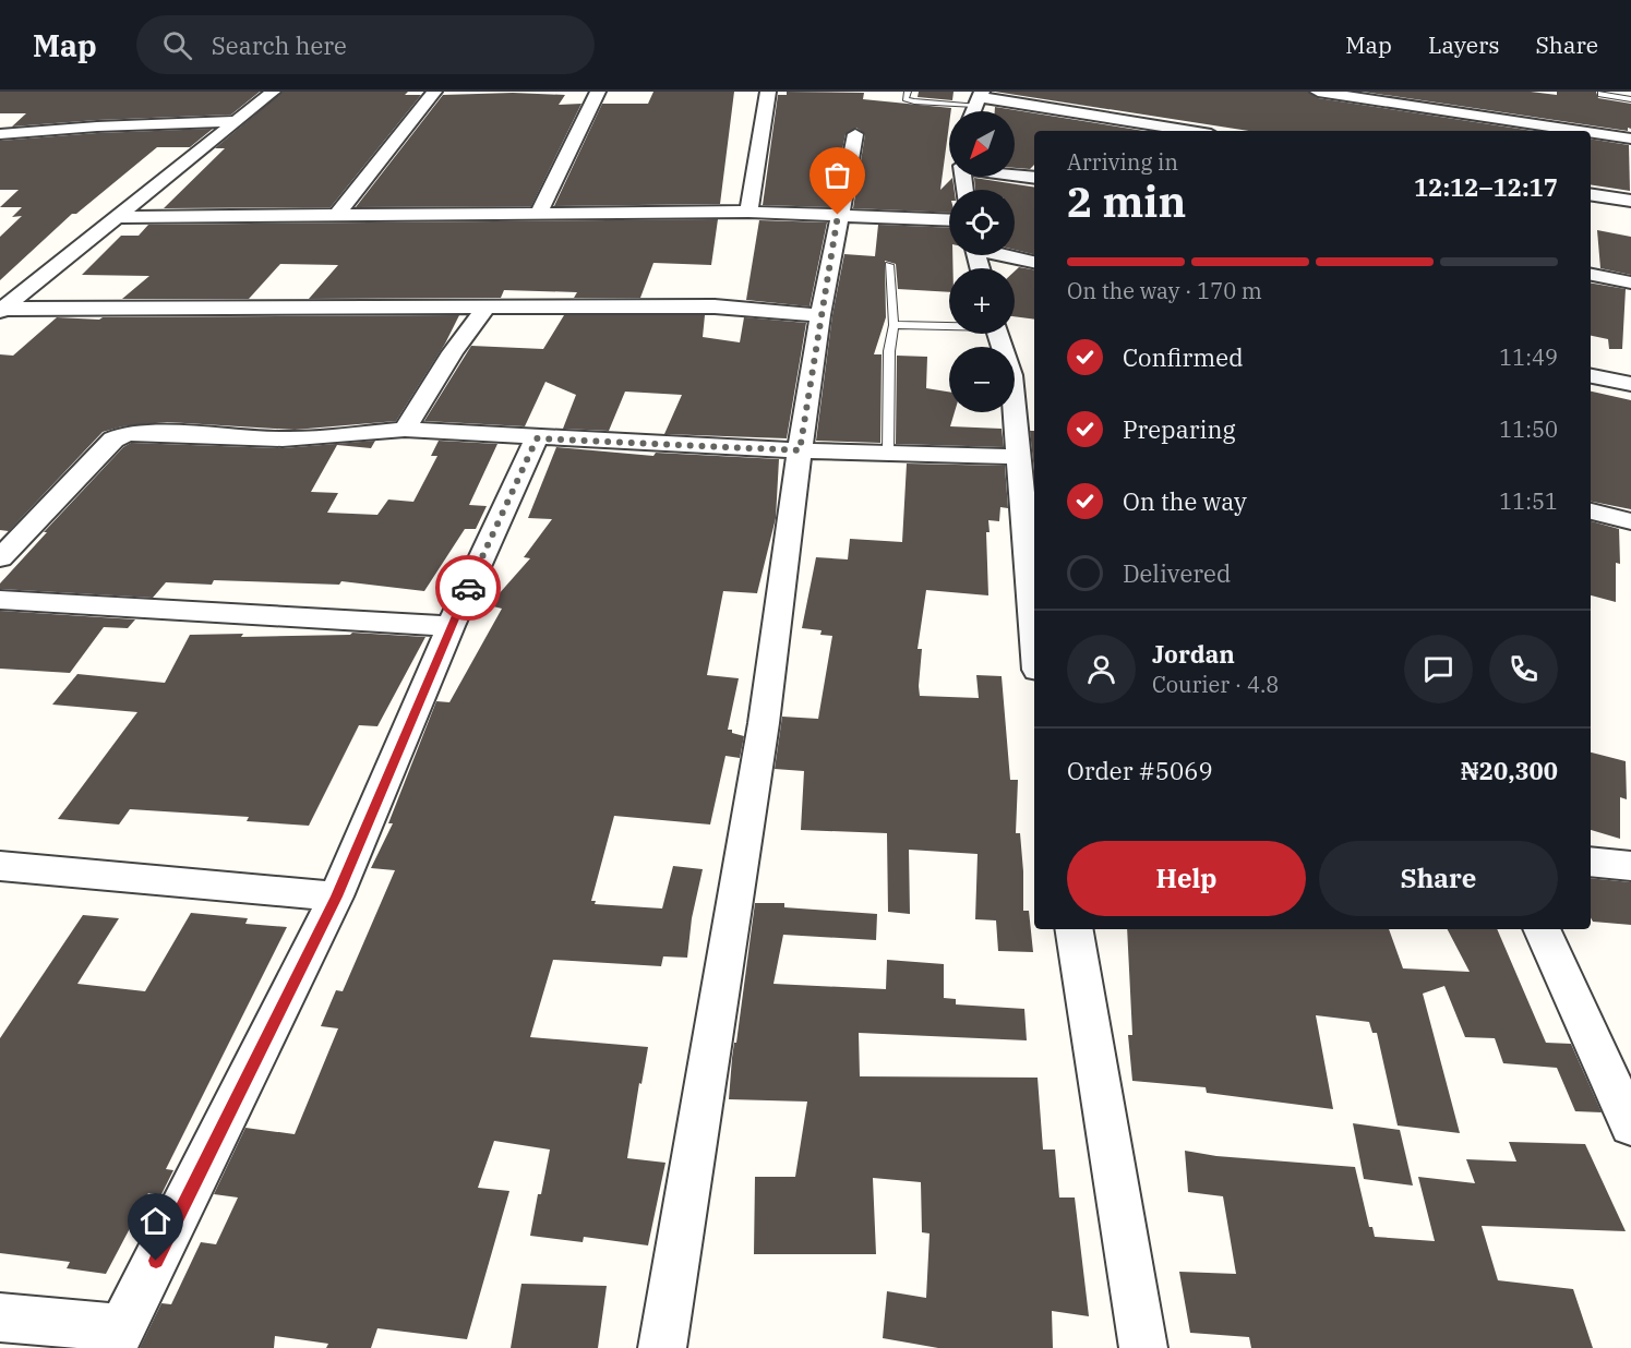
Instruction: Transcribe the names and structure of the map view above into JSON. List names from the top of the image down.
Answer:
{
  "north": "bottom left",
  "page": {
    "header": "Map",
    "search": "Search here",
    "nav": ["Map", "Layers", "Share"],
    "map_buttons": ["+", "−"],
    "heading": ["2 min", "Arriving in", "12:12–12:17"],
    "panel": [
      "Jordan",
      "Courier · 4.8",
      "Order #5069",
      "₦20,300"
    ],
    "bar": "On the way · 170 m",
    "list": [
      ["Confirmed", "11:49"],
      ["Preparing", "11:50"],
      ["On the way", "11:51"],
      "Delivered"
    ],
    "buttons": ["Help", "Share"]
  }
}
